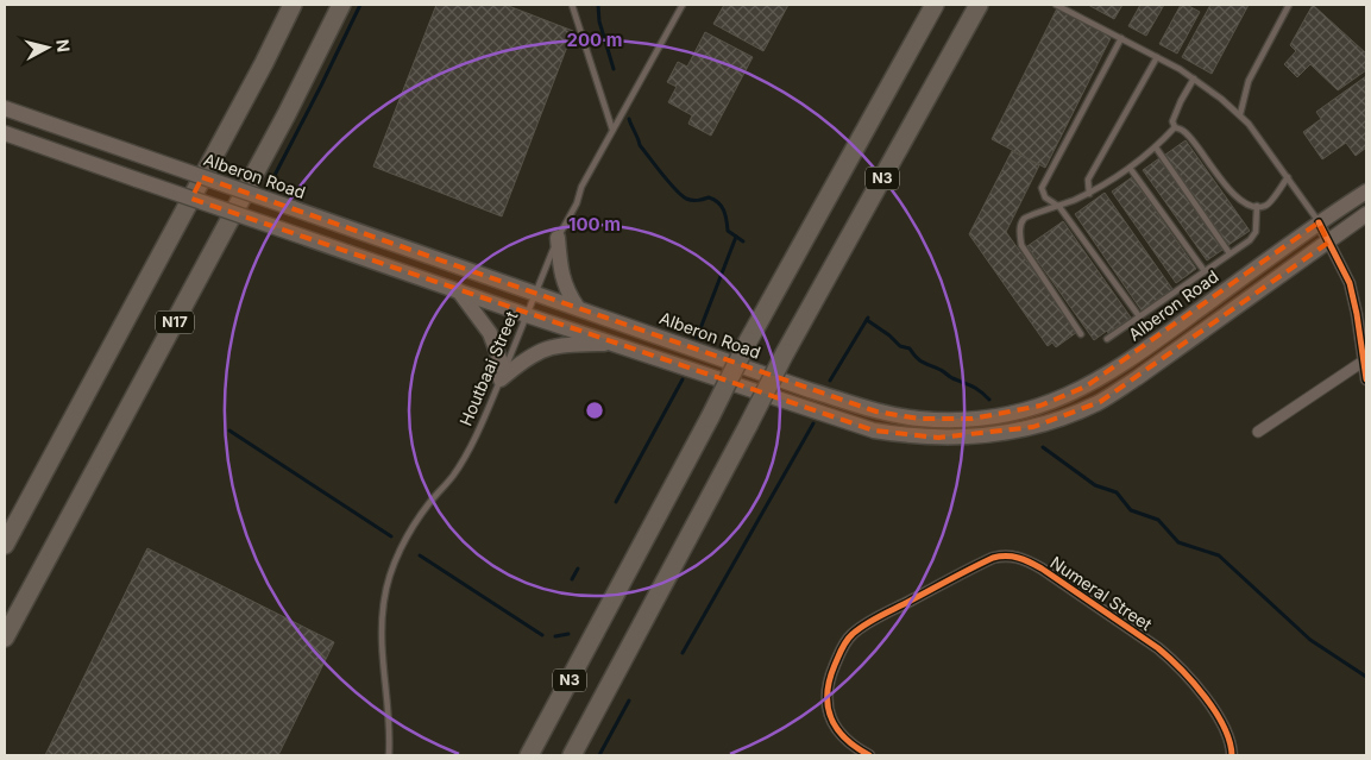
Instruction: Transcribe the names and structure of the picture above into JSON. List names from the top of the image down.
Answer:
{
  "streets": {
    "highway": ["N3", "N17"],
    "main road": ["Alberon Road"],
    "street": ["Numeral Street"],
    "lane": ["Houtbaai Street"]
  },
  "crossings": [
    ["Alberon Road", "Houtbaai Street"]
  ],
  "north": "right",
  "rings": ["200 m", "100 m"]
}
